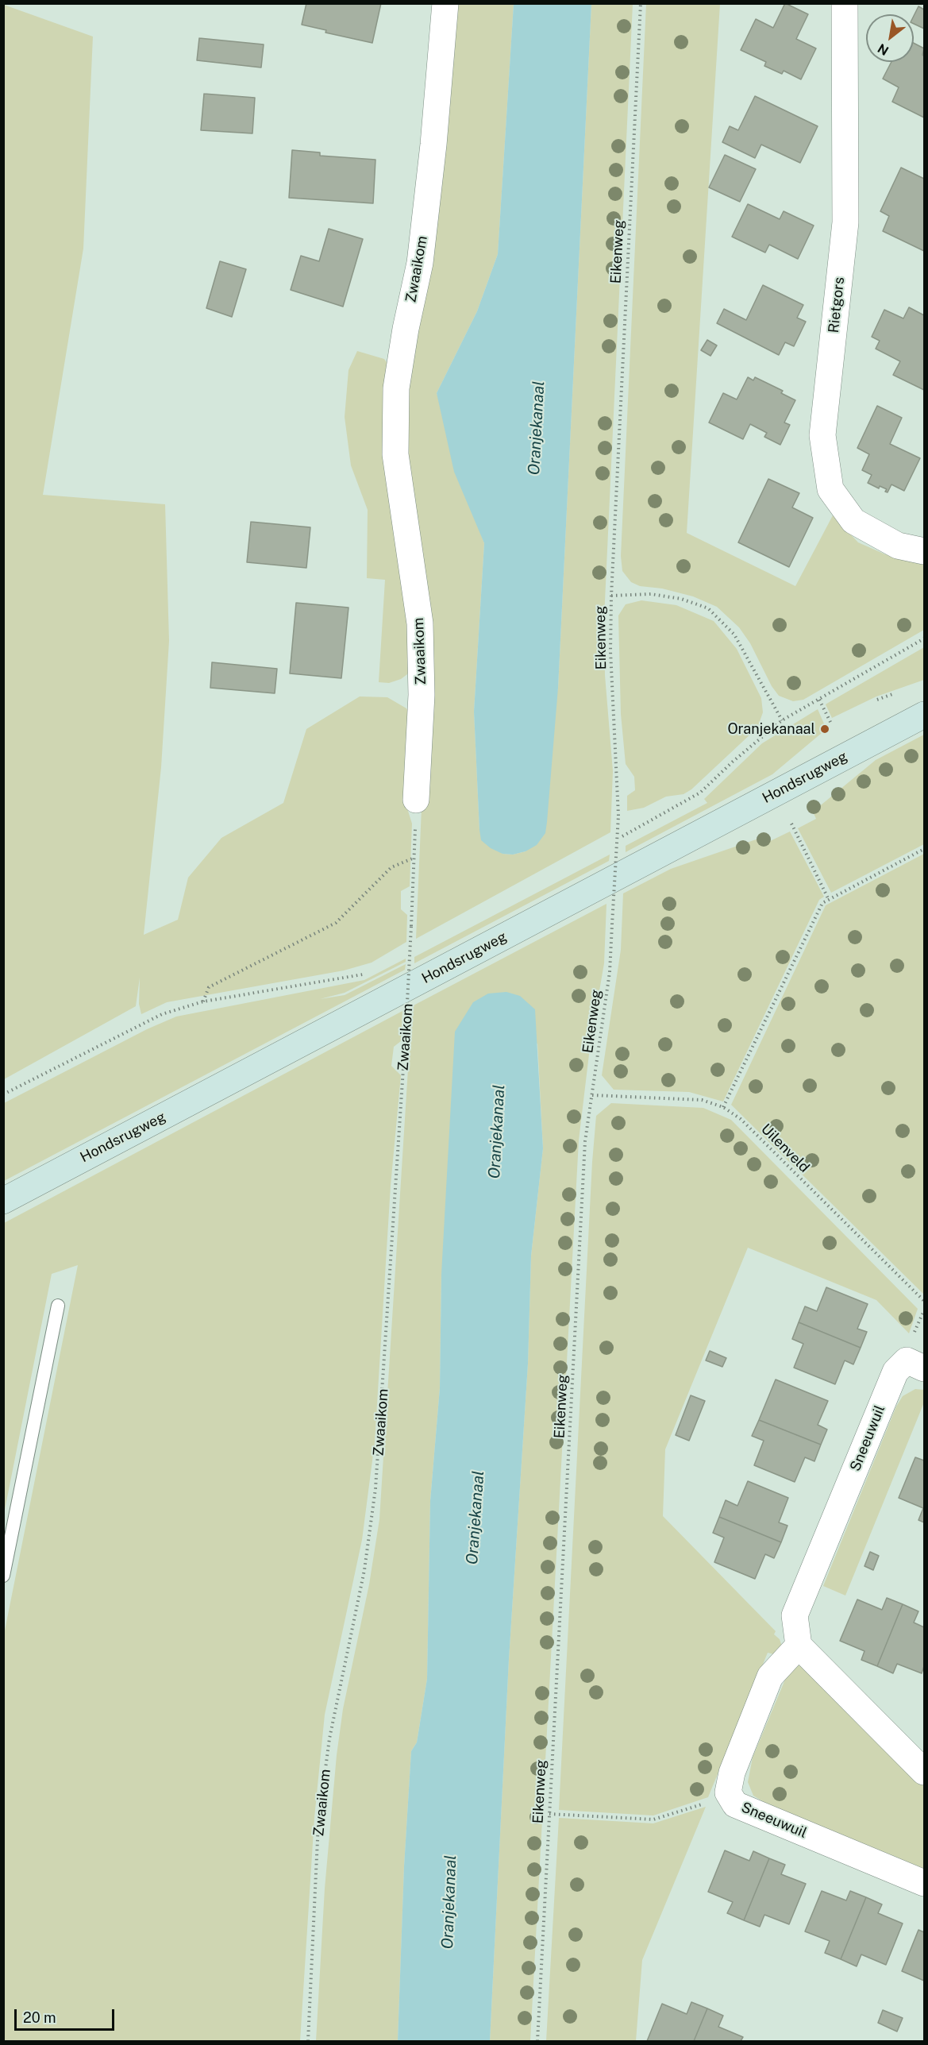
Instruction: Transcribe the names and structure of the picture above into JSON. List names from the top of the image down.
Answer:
{
  "streets": {
    "street": [
      "Zwaaikom",
      "Rietgors",
      "Hondsrugweg",
      "Sneeuwuil"
    ],
    "path": ["Eikenweg", "Uilenveld"]
  },
  "crossings": [
    ["Eikenweg", "Uilenveld"]
  ],
  "water": ["Oranjekanaal"],
  "places": ["Oranjekanaal"],
  "scale_bar": "20 m",
  "north": "bottom left"
}
